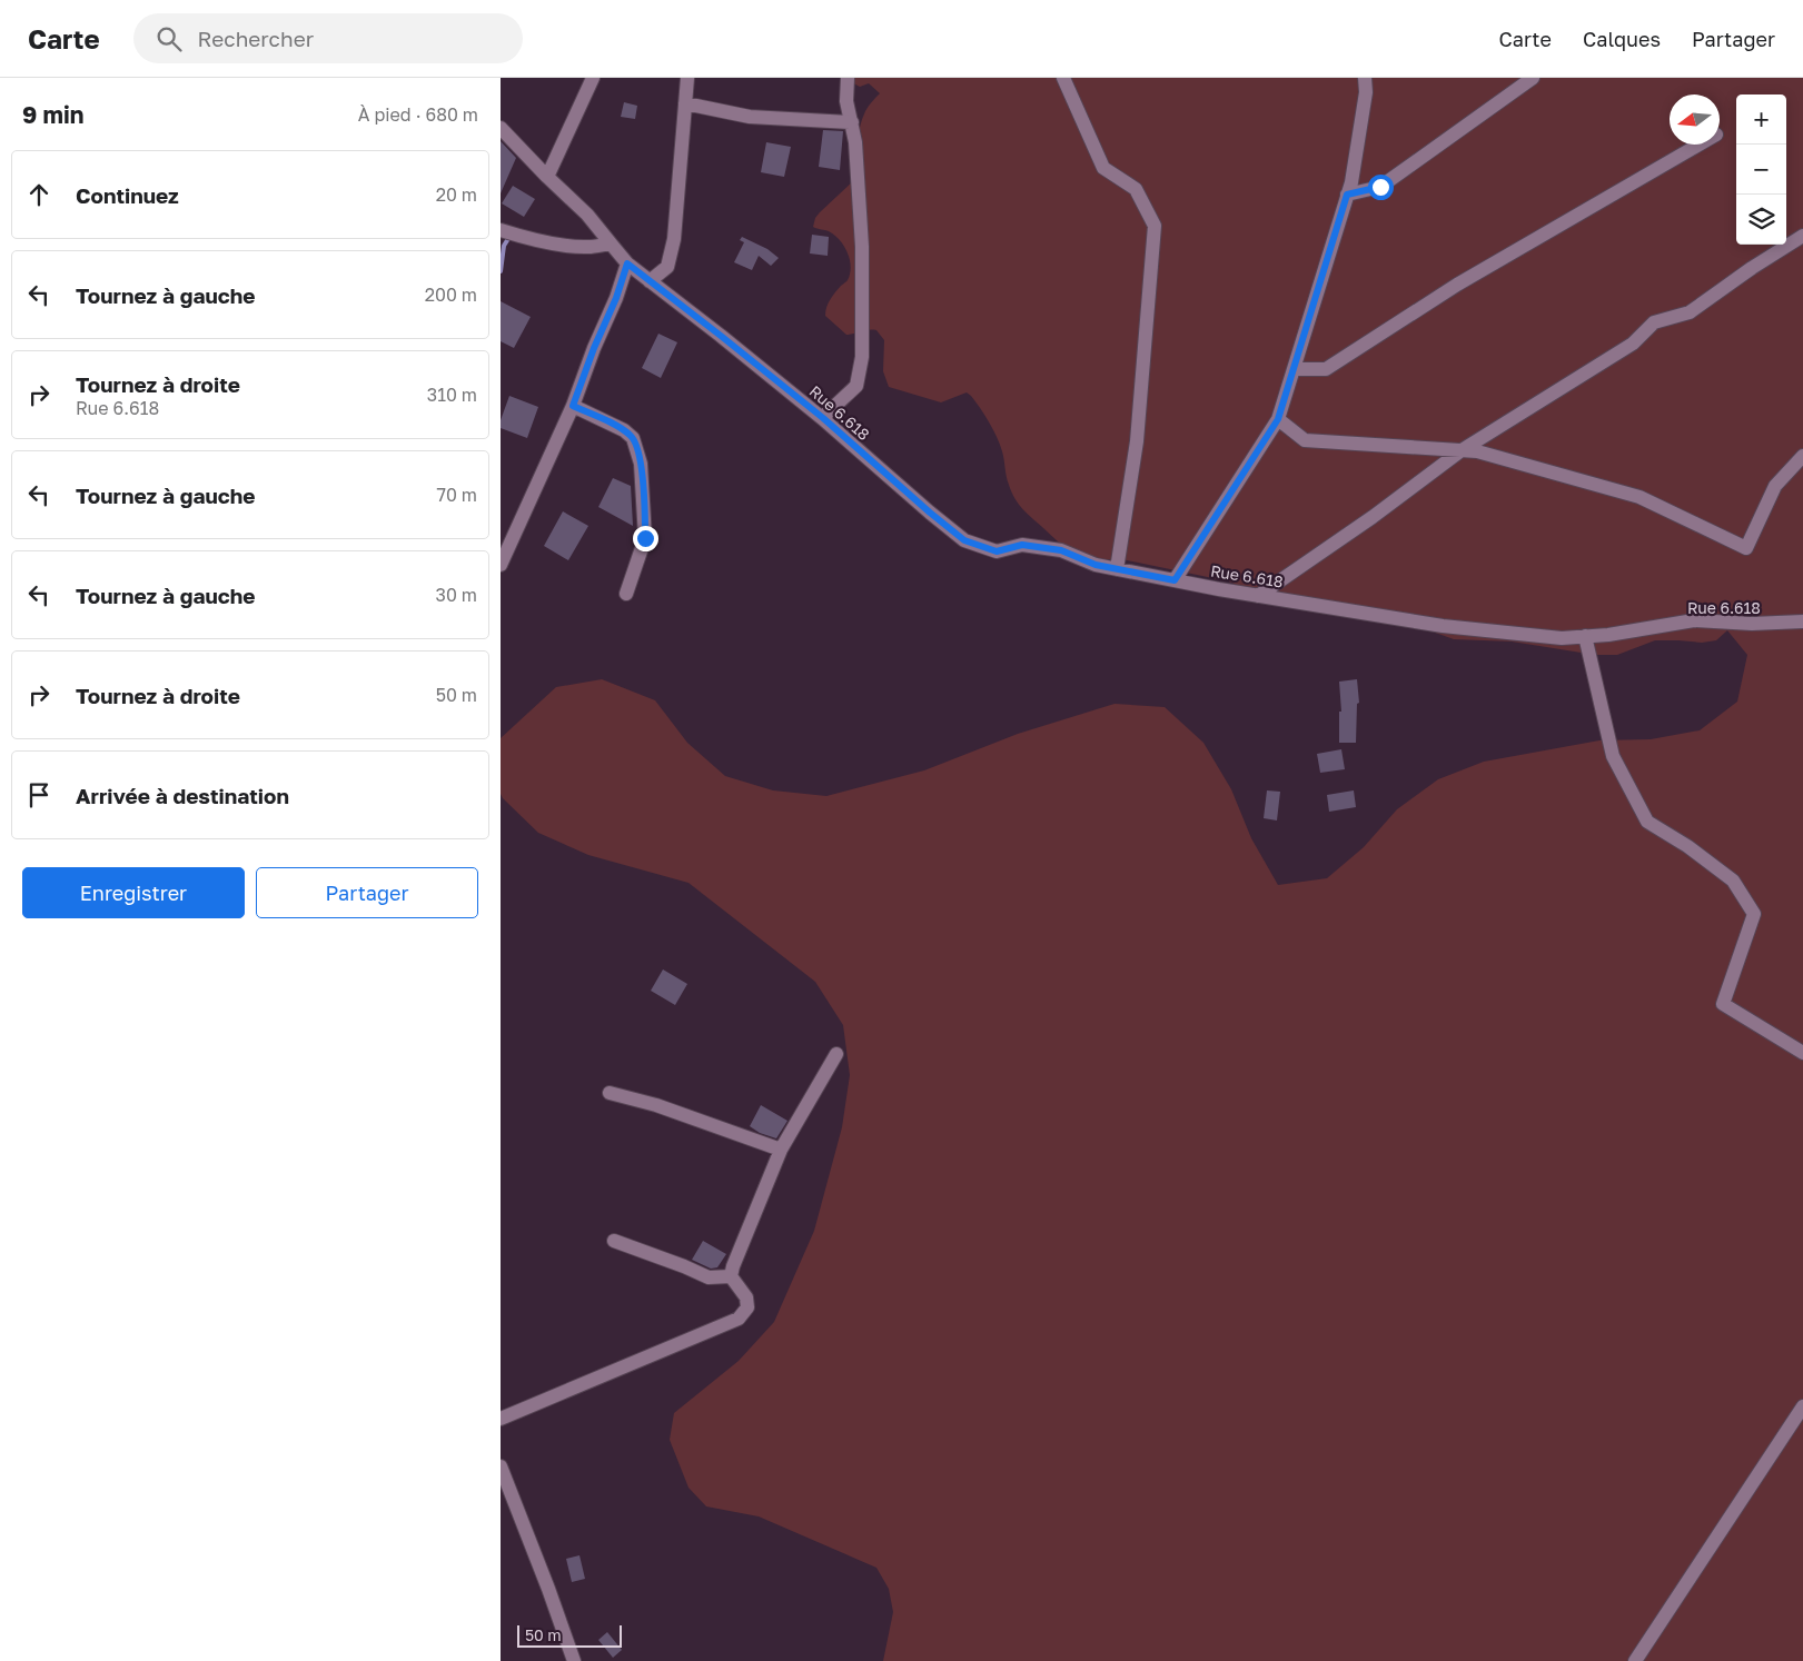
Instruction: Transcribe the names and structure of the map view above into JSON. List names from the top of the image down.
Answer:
{
  "streets": {
    "street": ["Rue 6.618"]
  },
  "scale_bar": "50 m",
  "north": "left",
  "page": {
    "header": "Carte",
    "search": "Rechercher",
    "nav": ["Carte", "Calques", "Partager"],
    "heading": ["9 min", "À pied · 680 m"],
    "map_buttons": ["+", "−"],
    "list": [
      ["Continuez", "20 m"],
      ["Tournez à gauche", "200 m"],
      ["Tournez à droite", "Rue 6.618", "310 m"],
      ["Tournez à gauche", "70 m"],
      ["Tournez à gauche", "30 m"],
      ["Tournez à droite", "50 m"],
      "Arrivée à destination"
    ],
    "buttons": ["Enregistrer", "Partager"],
    "scale": "50 m"
  }
}
